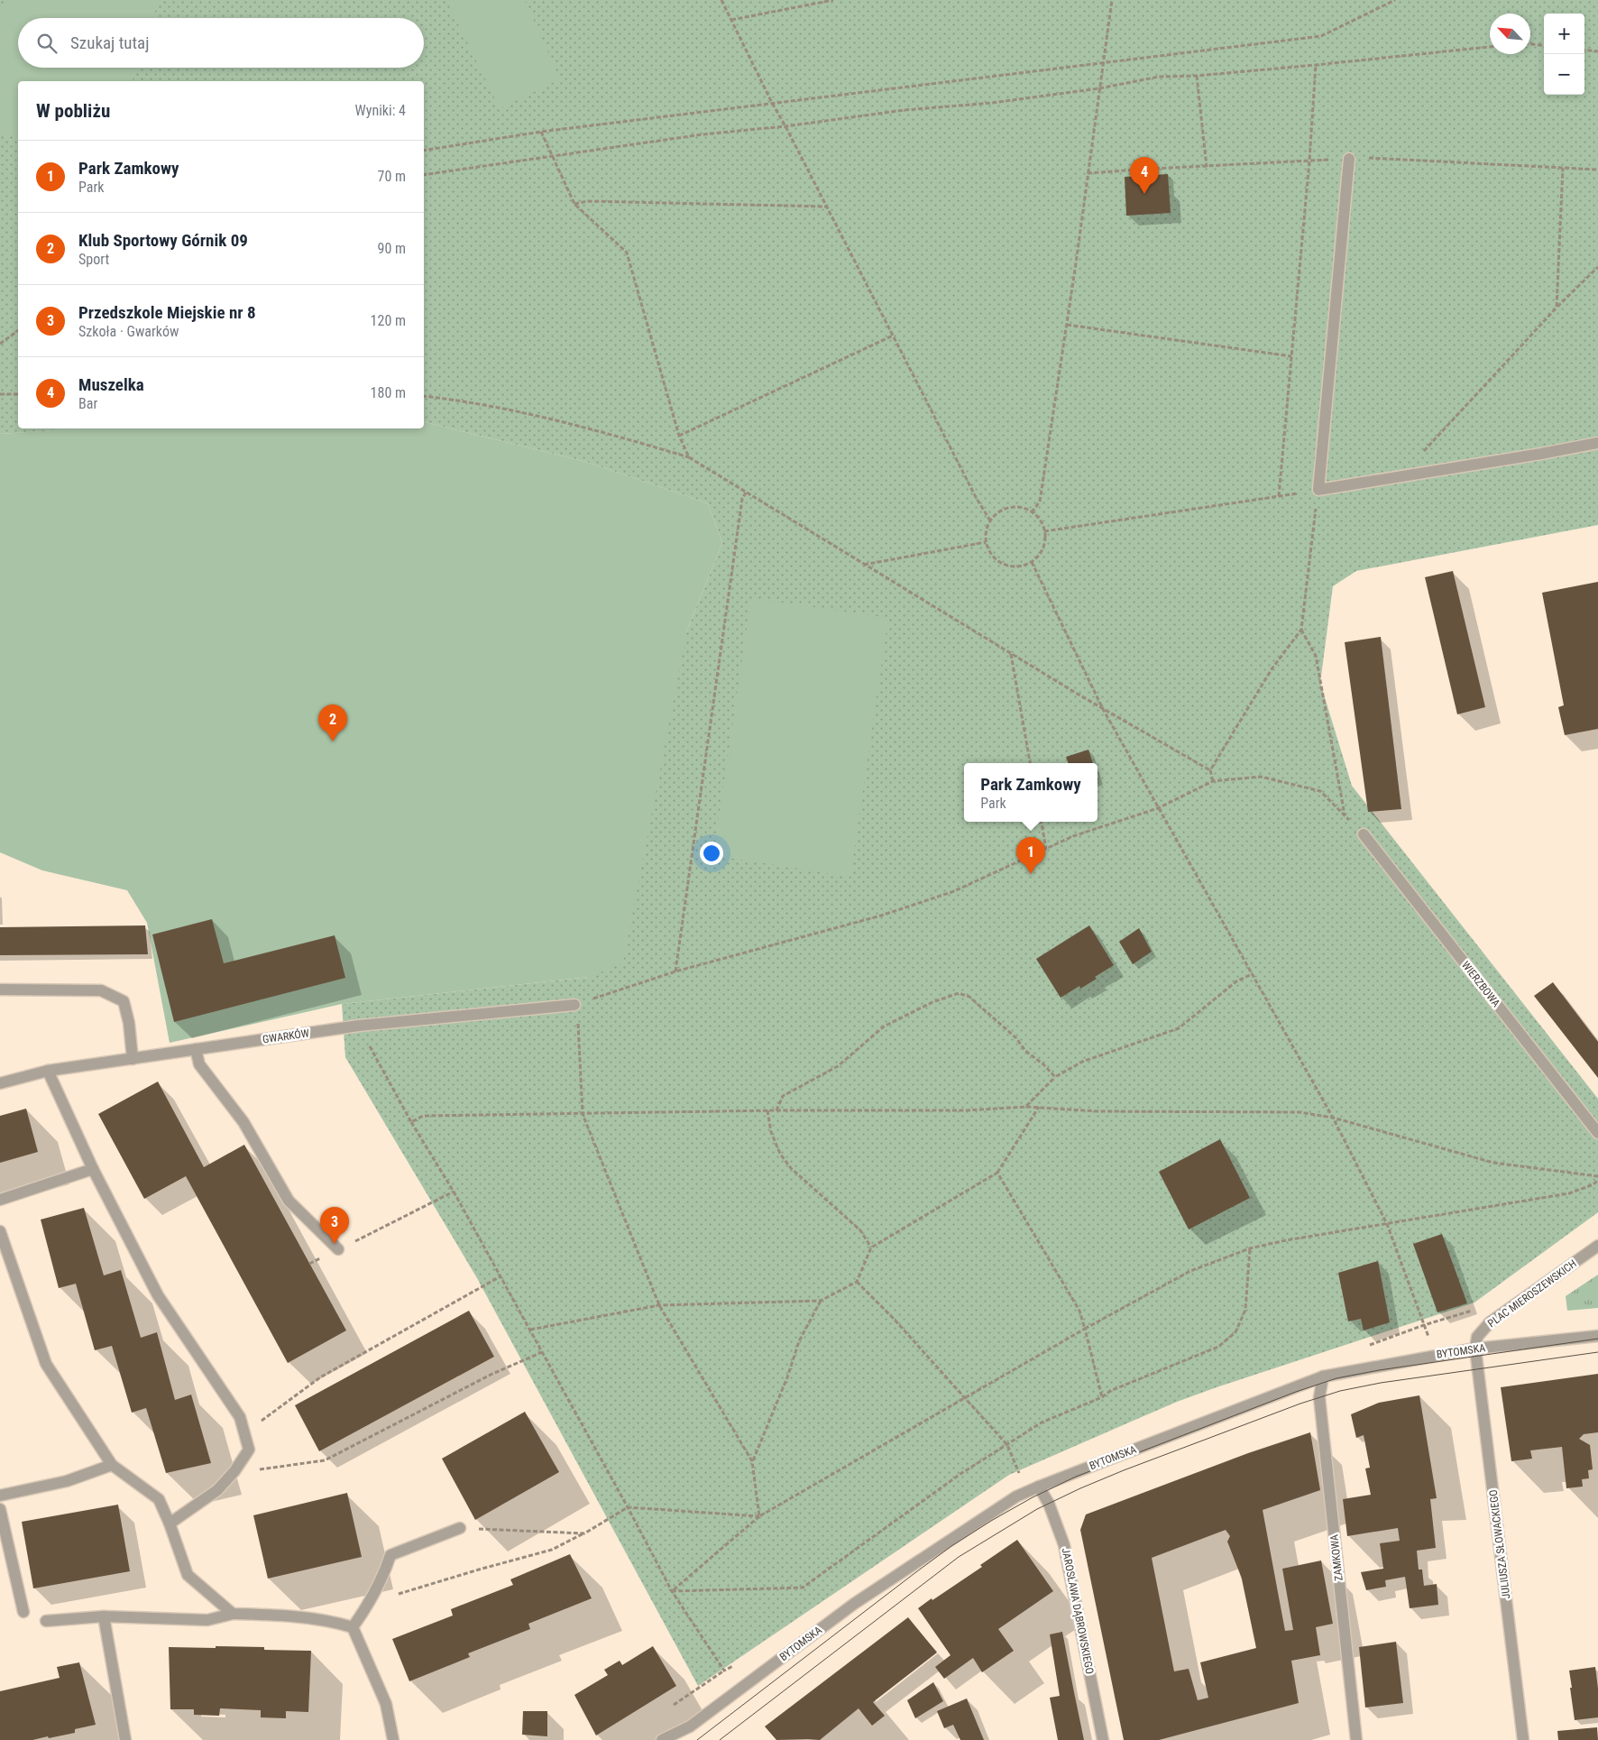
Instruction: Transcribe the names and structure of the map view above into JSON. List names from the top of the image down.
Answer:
{
  "streets": {
    "street": [
      "WIERZBOWA",
      "GWARKÓW",
      "PLAC MIEROSZEWSKICH",
      "BYTOMSKA",
      "JULIUSZA SŁOWACKIEGO",
      "ZAMKOWA",
      "JAROSŁAWA DĄBROWSKIEGO"
    ]
  },
  "crossings": [
    ["PLAC MIEROSZEWSKICH", "BYTOMSKA"],
    ["PLAC MIEROSZEWSKICH", "JULIUSZA SŁOWACKIEGO"],
    ["BYTOMSKA", "JULIUSZA SŁOWACKIEGO"],
    ["BYTOMSKA", "ZAMKOWA"],
    ["BYTOMSKA", "JAROSŁAWA DĄBROWSKIEGO"]
  ],
  "north": "top left",
  "page": {
    "map_buttons": ["+", "−"],
    "search": "Szukaj tutaj",
    "heading": ["W pobliżu", "Wyniki: 4"],
    "list": [
      {
        "mark": "1",
        "name": "Park Zamkowy",
        "note": "Park",
        "value": "70 m"
      },
      {
        "mark": "2",
        "name": "Klub Sportowy Górnik 09",
        "note": "Sport",
        "value": "90 m"
      },
      {
        "mark": "3",
        "name": "Przedszkole Miejskie nr 8",
        "note": "Szkoła · Gwarków",
        "value": "120 m"
      },
      {
        "mark": "4",
        "name": "Muszelka",
        "note": "Bar",
        "value": "180 m"
      }
    ],
    "pins": [
      "4",
      "2",
      "1",
      "3"
    ],
    "popup": ["Park Zamkowy", "Park"]
  }
}
